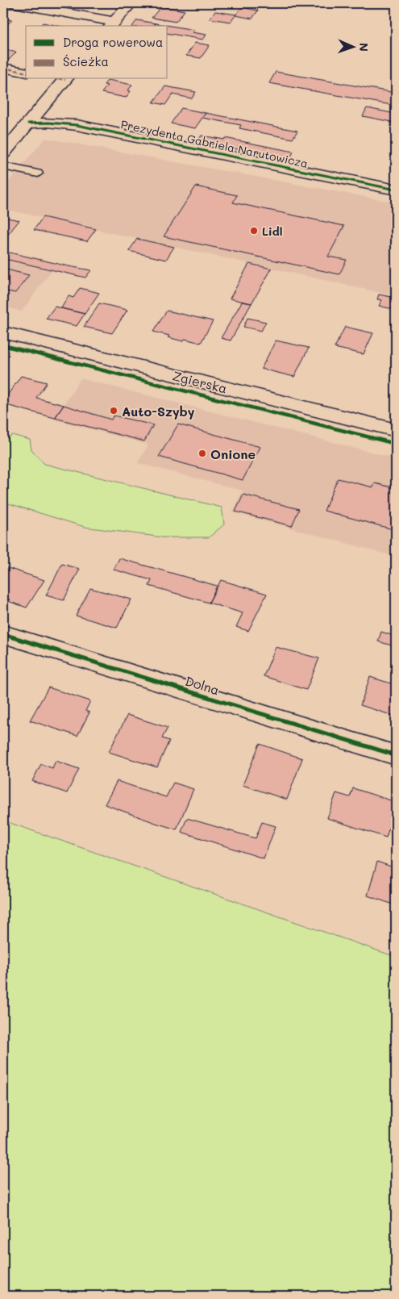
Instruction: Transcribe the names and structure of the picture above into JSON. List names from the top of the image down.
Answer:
{
  "streets": {
    "street": ["Prezydenta Gabriela Narutowicza", "Zgierska", "Dolna"]
  },
  "places": ["Lidl", "Auto-Szyby", "Onione"],
  "legend": ["Droga rowerowa", "Ścieżka"],
  "north": "right"
}
